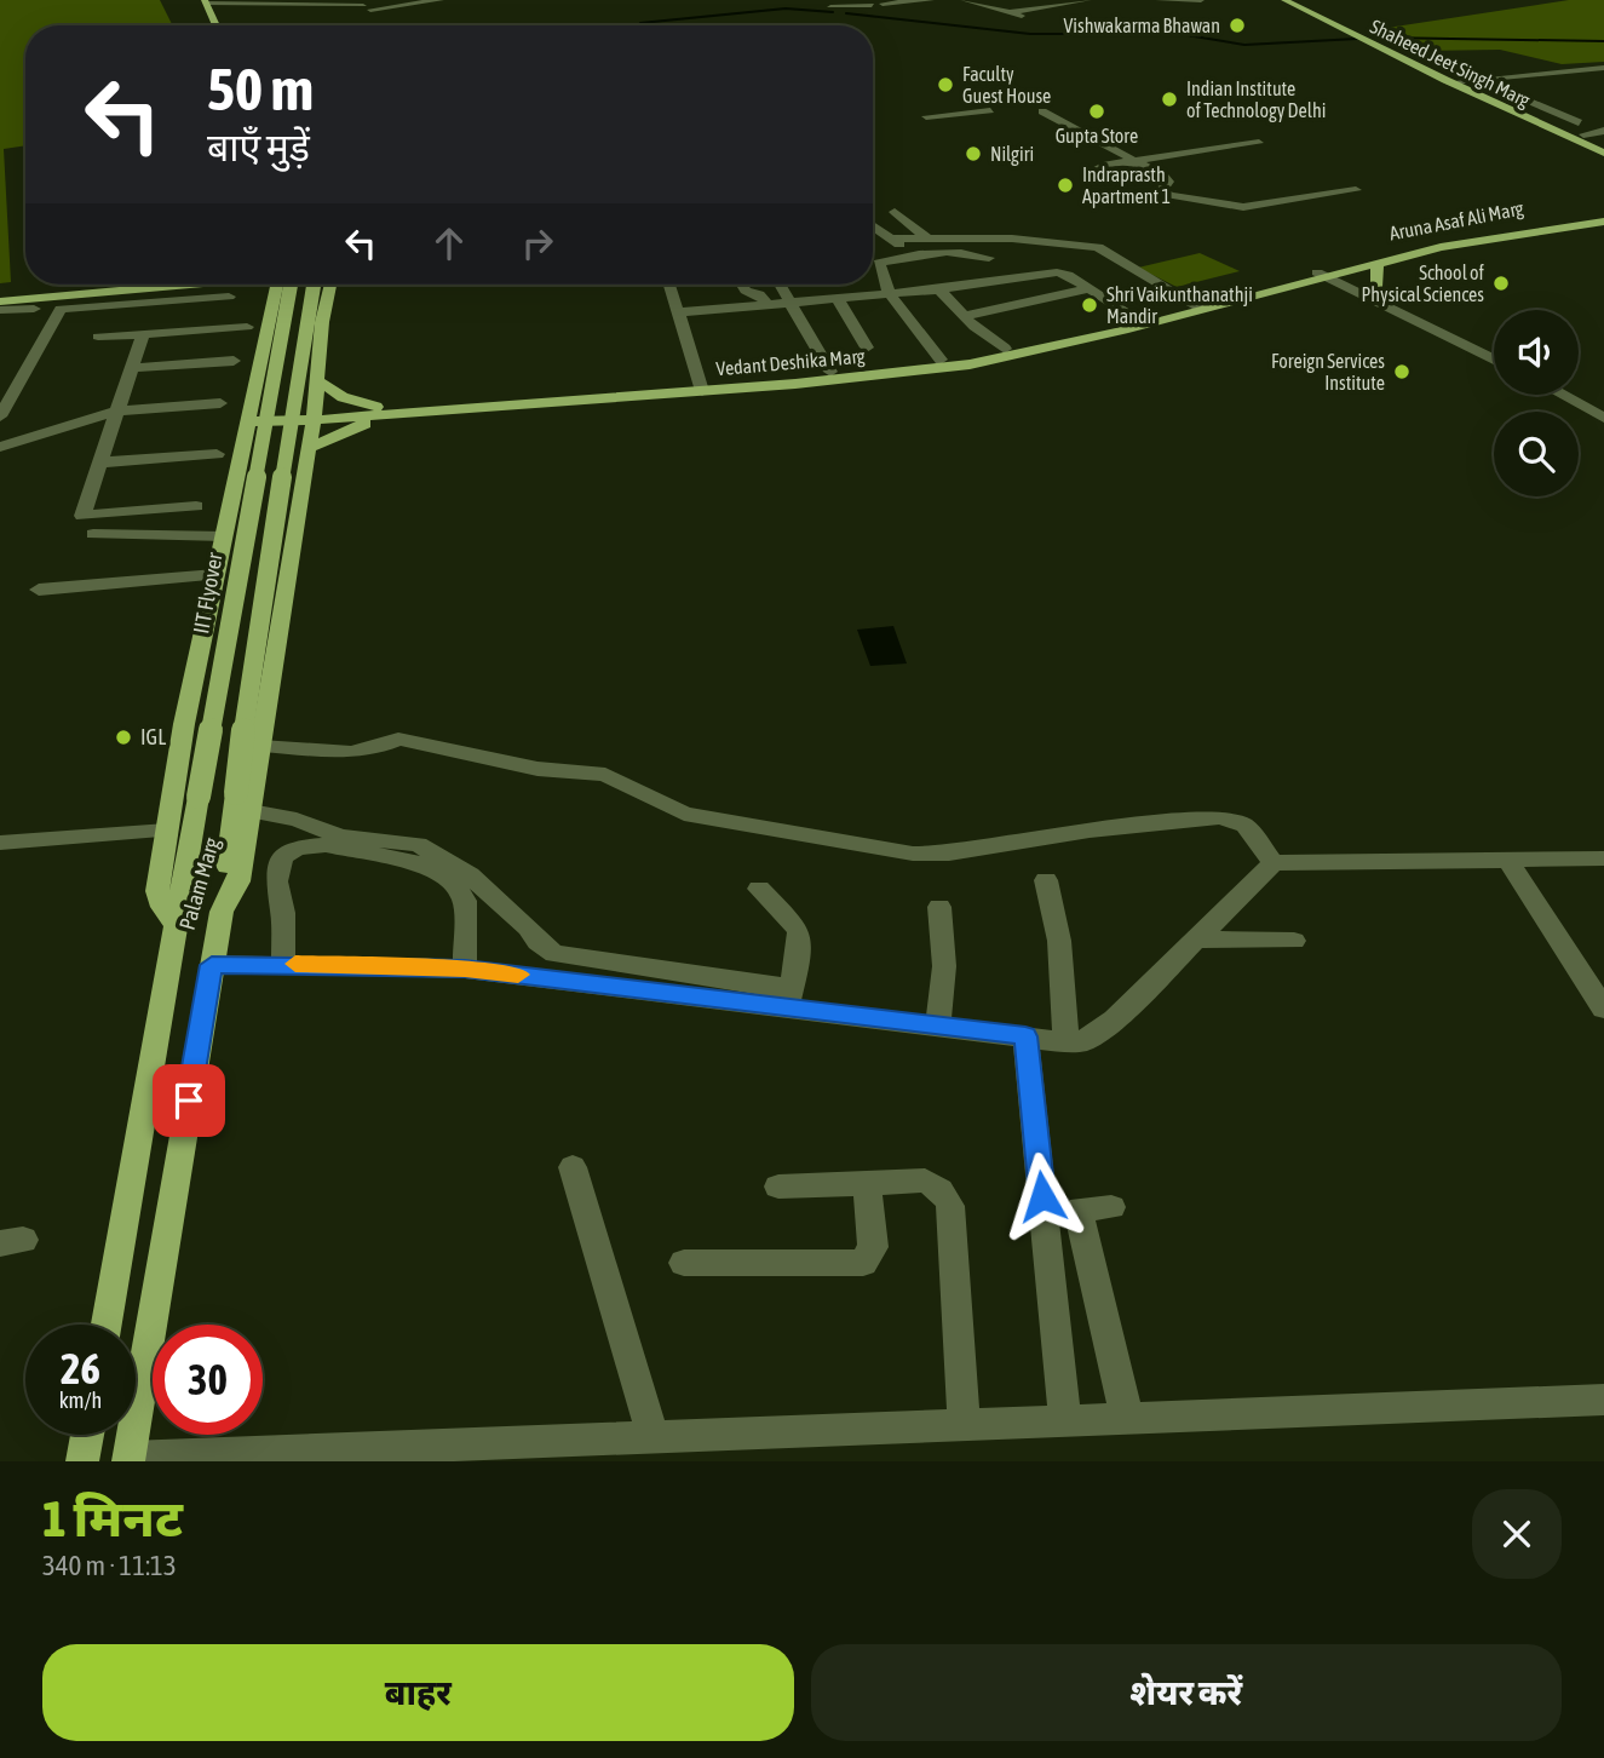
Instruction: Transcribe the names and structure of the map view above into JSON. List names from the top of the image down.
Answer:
{
  "streets": {
    "main road": [
      "Shaheed Jeet Singh Marg",
      "Aruna Asaf Ali Marg",
      "Vedant Deshika Marg",
      "IIT Flyover",
      "Palam Marg"
    ]
  },
  "crossings": [
    ["Aruna Asaf Ali Marg", "Vedant Deshika Marg"],
    ["Vedant Deshika Marg", "Palam Marg"],
    ["IIT Flyover", "Palam Marg"]
  ],
  "places": [
    "Vishwakarma Bhawan",
    "Faculty Guest House",
    "Indian Institute of Technology Delhi",
    "Gupta Store",
    "Nilgiri",
    "Indraprasth Apartment 1",
    "School of Physical Sciences",
    "Shri Vaikunthanathji Mandir",
    "Foreign Services Institute",
    "IGL"
  ],
  "page": {
    "turn": ["50 m", "बाएँ मुड़ें"],
    "speed": "26 km/h",
    "limit": "30",
    "heading": ["1 मिनट", "340 m · 11:13"],
    "buttons": ["बाहर", "शेयर करें"]
  }
}
